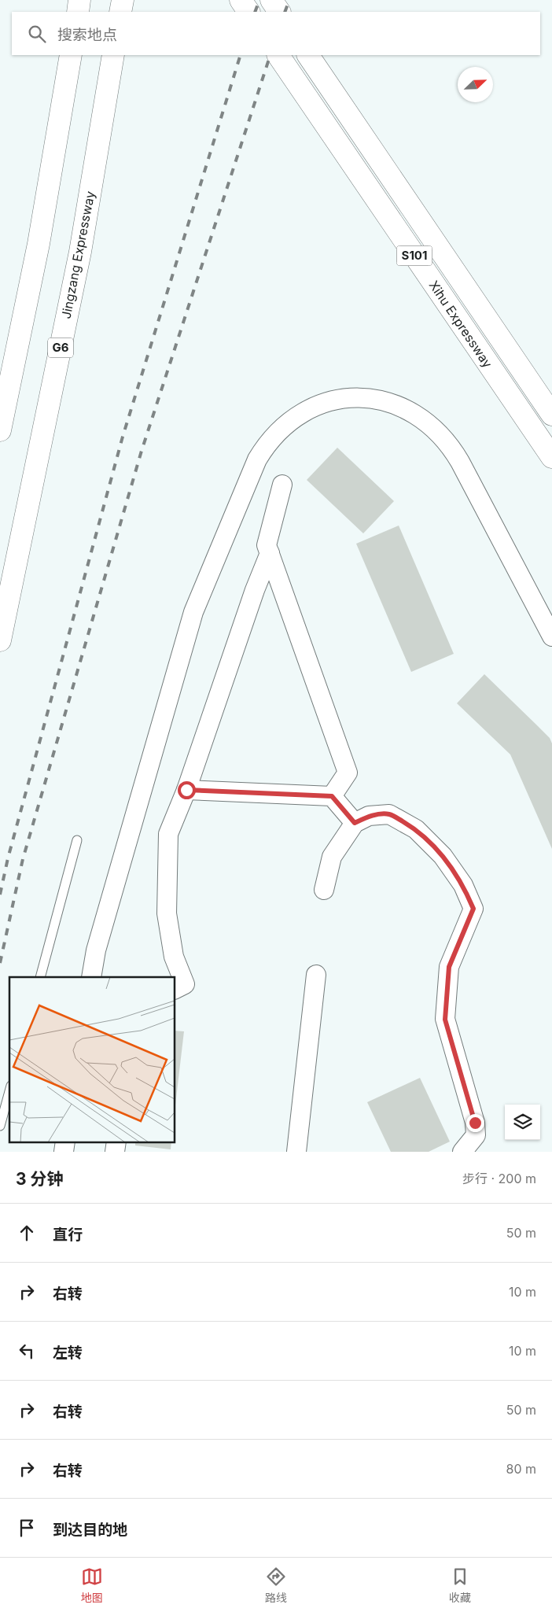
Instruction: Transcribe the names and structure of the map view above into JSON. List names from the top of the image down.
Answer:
{
  "streets": {
    "highway": [
      "Jingzang Expressway",
      "S101",
      "Xihu Expressway",
      "G6"
    ]
  },
  "north": "top right",
  "page": {
    "search": "搜索地点",
    "heading": ["3 分钟", "步行 · 200 m"],
    "list": [
      ["直行", "50 m"],
      ["右转", "10 m"],
      ["左转", "10 m"],
      ["右转", "50 m"],
      ["右转", "80 m"],
      "到达目的地"
    ],
    "nav": ["地图", "路线", "收藏"]
  }
}
